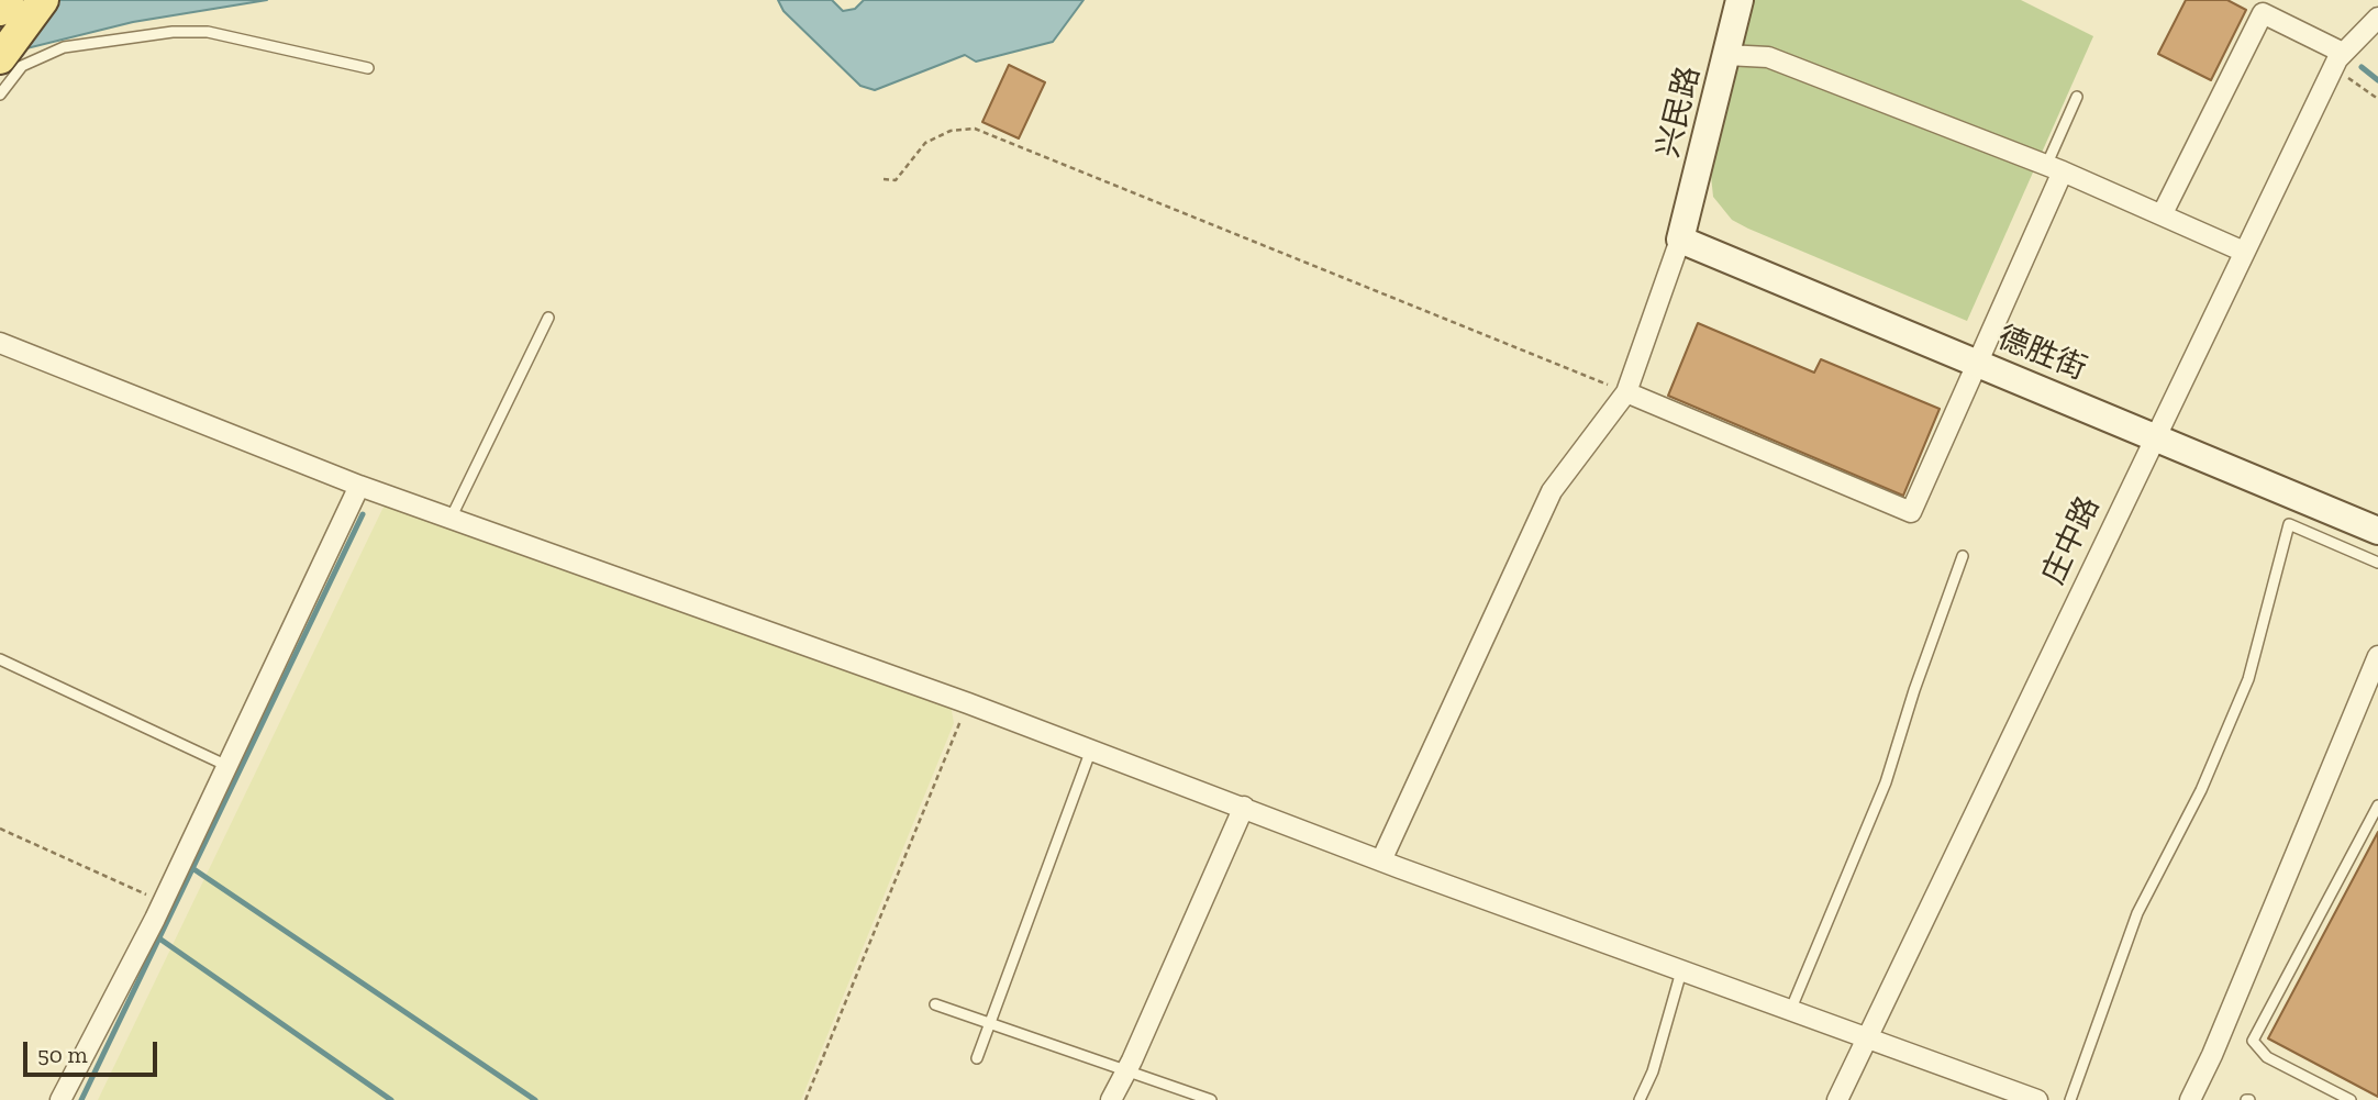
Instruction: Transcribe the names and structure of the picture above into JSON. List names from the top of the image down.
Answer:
{
  "streets": {
    "street": ["兴民路", "德胜街", "庄中路"]
  },
  "crossings": [
    ["兴民路", "德胜街"],
    ["德胜街", "庄中路"]
  ],
  "scale_bar": "50 m"
}
